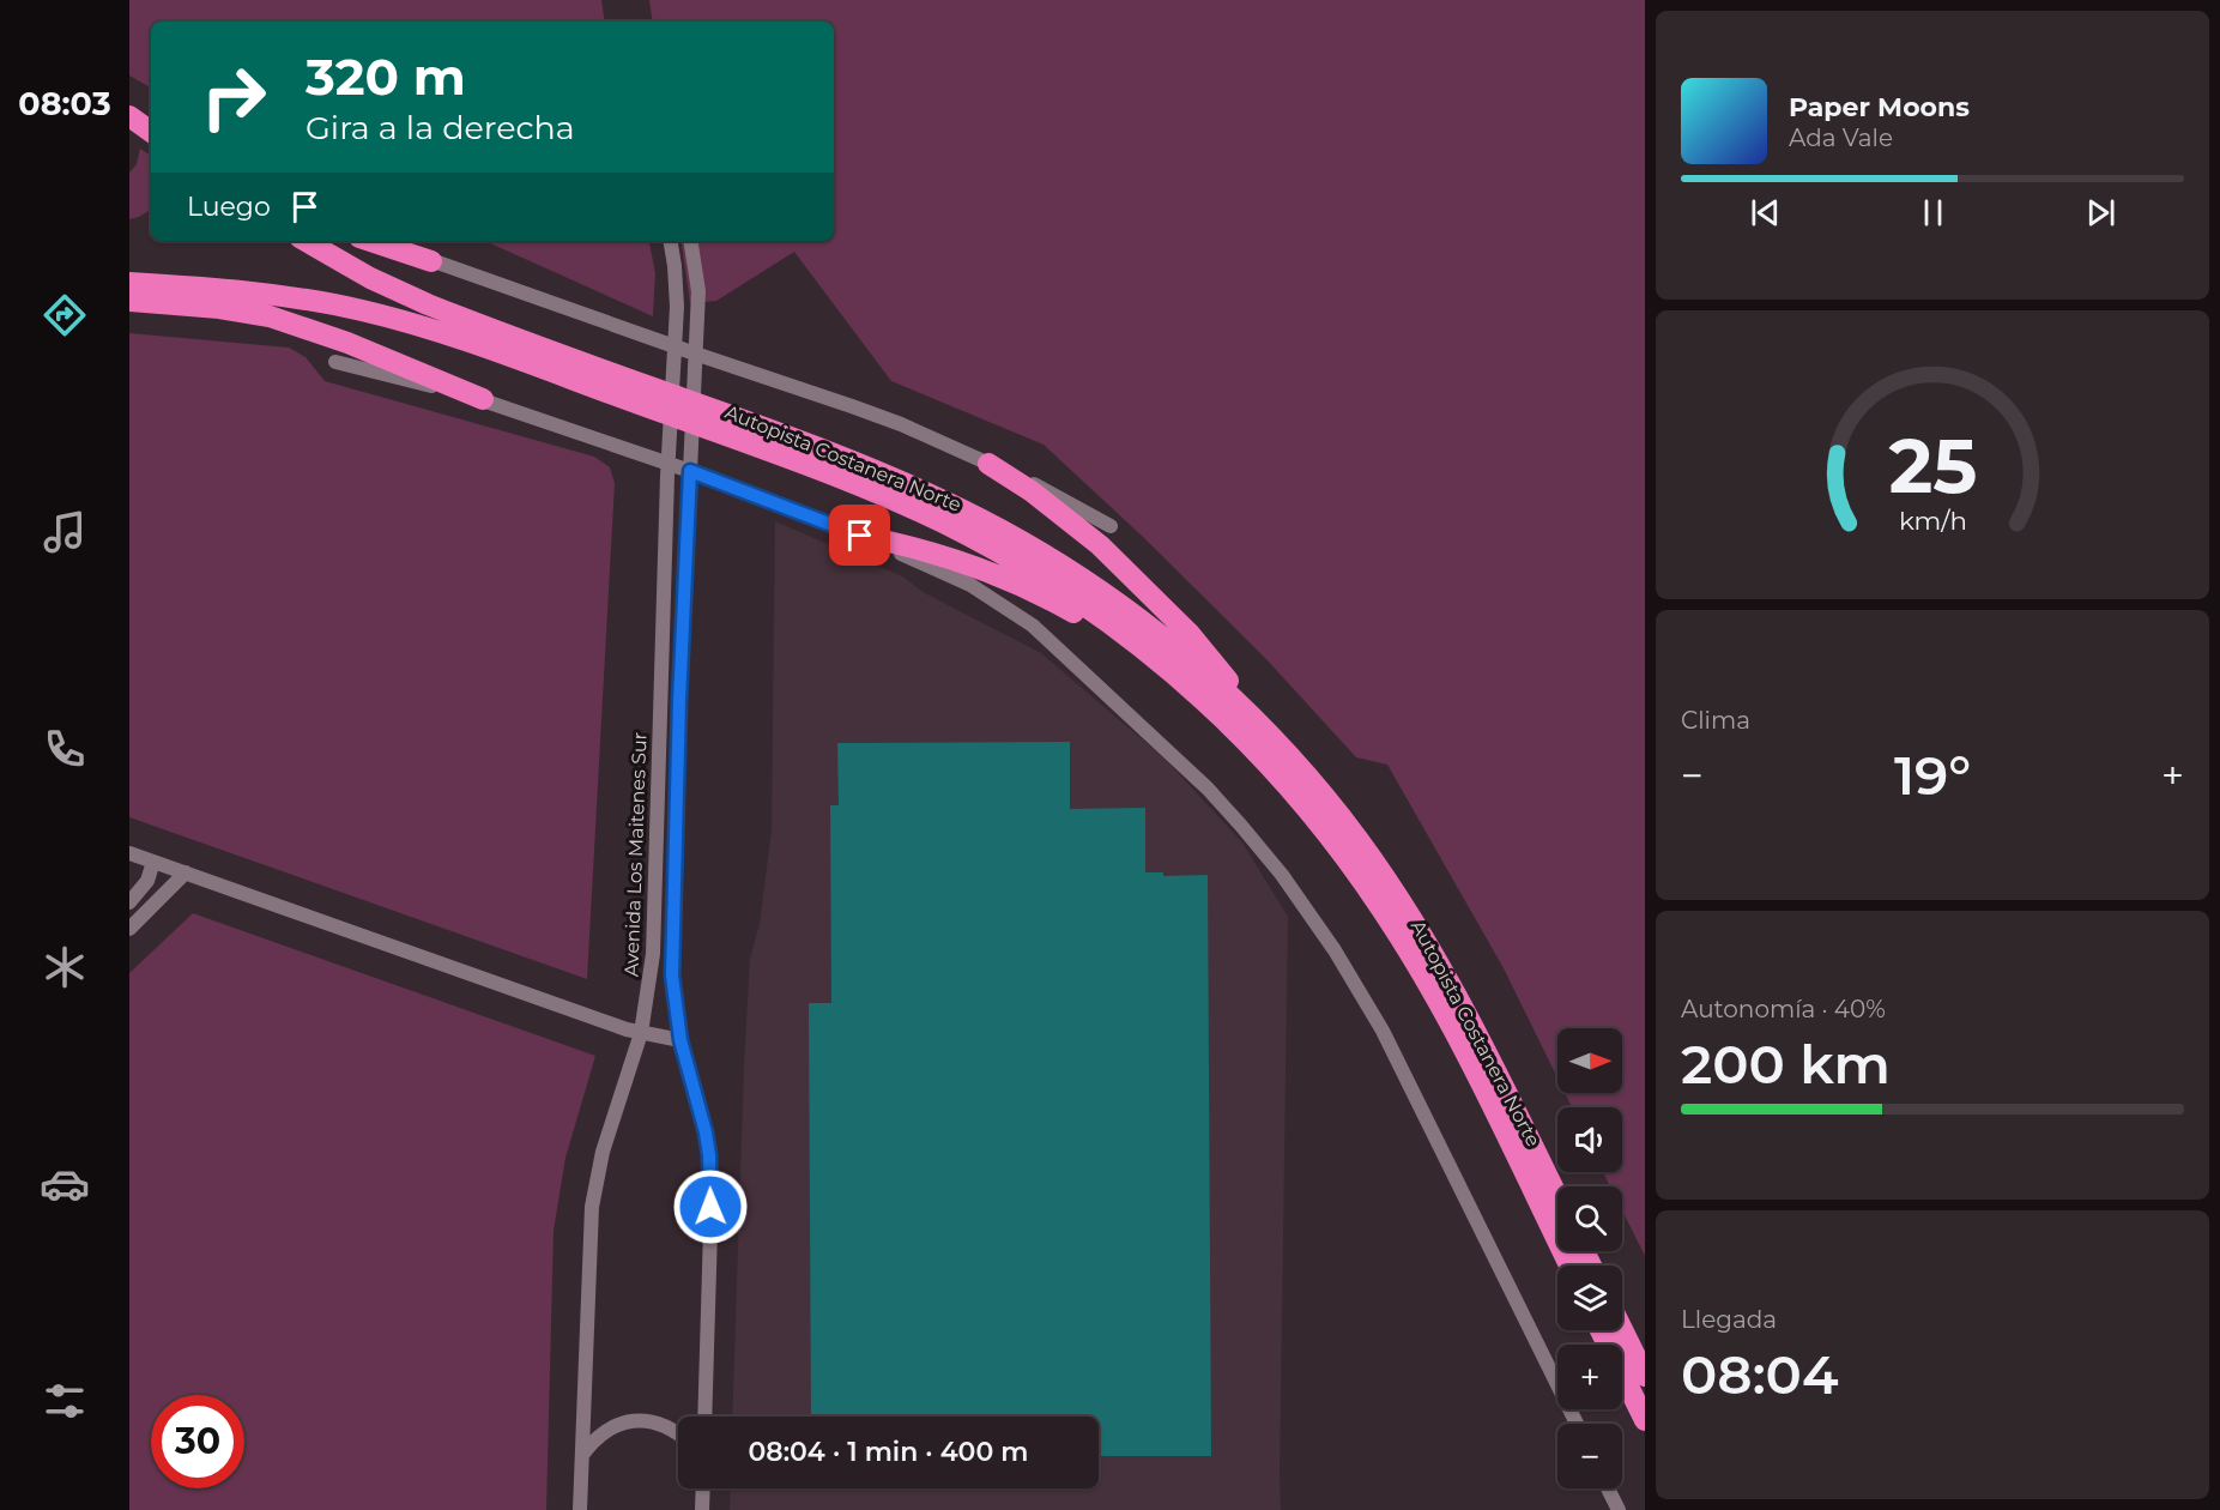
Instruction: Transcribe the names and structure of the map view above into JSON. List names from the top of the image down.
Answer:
{
  "streets": {
    "highway": ["Autopista Costanera Norte"],
    "street": ["Avenida Los Maitenes Sur"]
  },
  "north": "right",
  "page": {
    "tabs": "08:03",
    "turn": ["320 m", "Gira a la derecha"],
    "song": ["Paper Moons", "Ada Vale"],
    "then": "Luego",
    "tile": [
      "Clima",
      ["Autonomía · 40%", "200 km"],
      ["Llegada", "08:04"]
    ],
    "heat": ["−", "19°", "+"],
    "map_buttons": ["+", "−"],
    "limit": "30",
    "trip": "08:04 · 1 min · 400 m",
    "gauge": ["25", "km/h"]
  }
}
